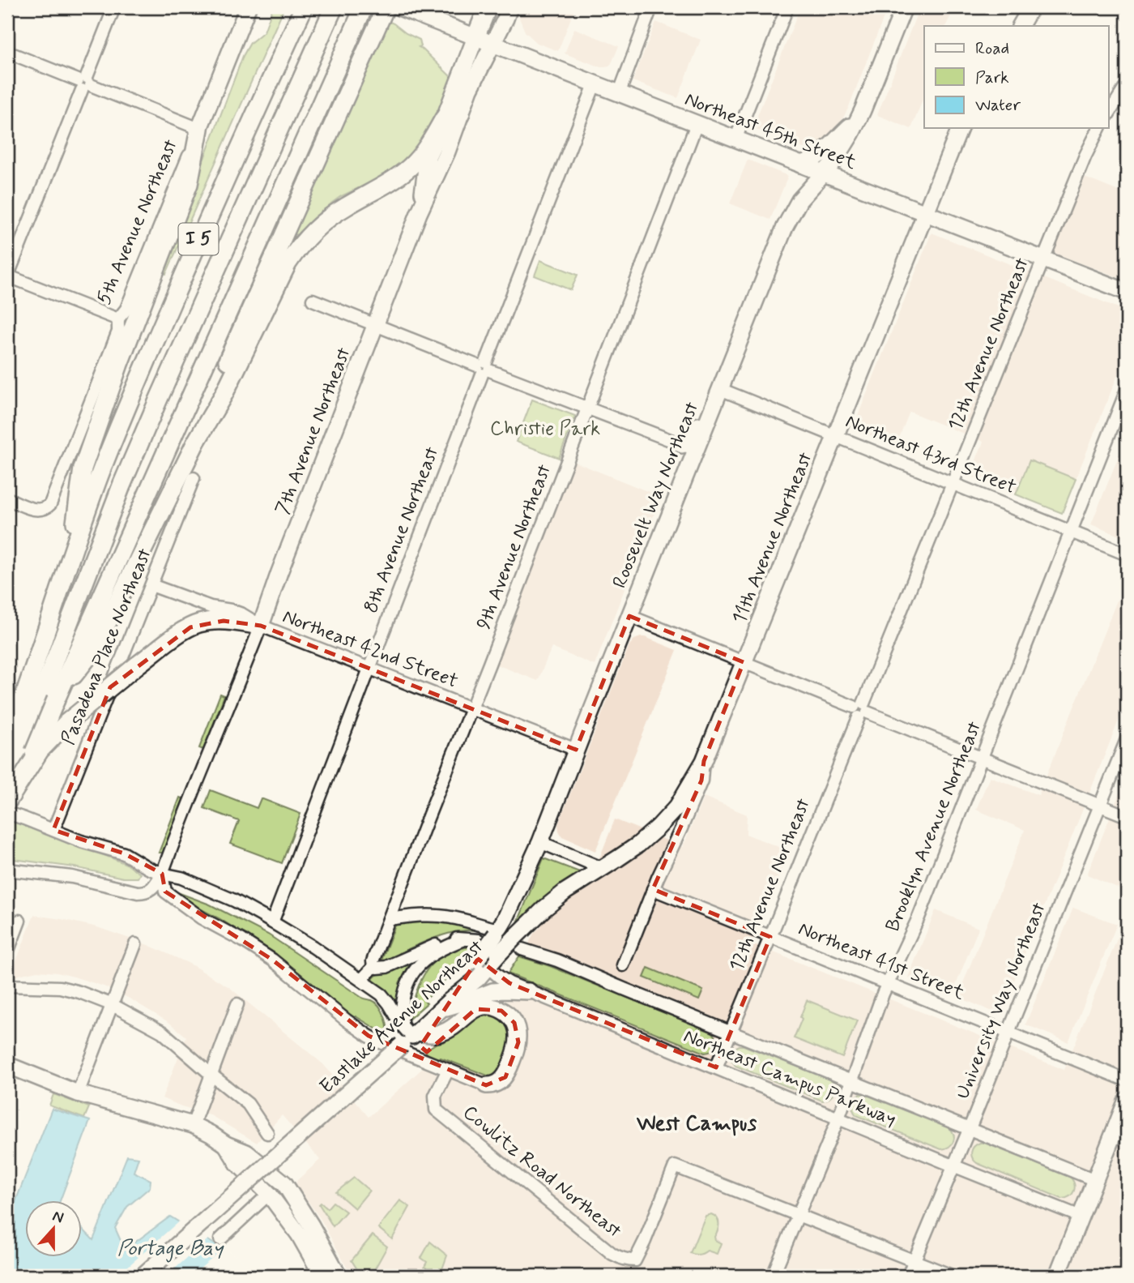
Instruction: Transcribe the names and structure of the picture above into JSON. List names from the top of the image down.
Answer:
{
  "streets": {
    "highway": ["I 5"],
    "main road": [
      "Northeast 45th Street",
      "5th Avenue Northeast",
      "7th Avenue Northeast",
      "Roosevelt Way Northeast",
      "11th Avenue Northeast",
      "Eastlake Avenue Northeast"
    ],
    "street": [
      "12th Avenue Northeast",
      "Northeast 43rd Street",
      "8th Avenue Northeast",
      "9th Avenue Northeast",
      "Pasadena Place Northeast",
      "Northeast 42nd Street",
      "Brooklyn Avenue Northeast",
      "Northeast 41st Street",
      "University Way Northeast",
      "Northeast Campus Parkway",
      "Cowlitz Road Northeast"
    ]
  },
  "crossings": [
    ["Northeast 45th Street", "12th Avenue Northeast"],
    ["Northeast 45th Street", "7th Avenue Northeast"],
    ["Northeast 45th Street", "Roosevelt Way Northeast"],
    ["Northeast 45th Street", "8th Avenue Northeast"],
    ["Northeast 45th Street", "11th Avenue Northeast"],
    ["Northeast 45th Street", "9th Avenue Northeast"],
    ["12th Avenue Northeast", "Northeast 43rd Street"],
    ["12th Avenue Northeast", "Northeast 41st Street"],
    ["12th Avenue Northeast", "Northeast Campus Parkway"],
    ["7th Avenue Northeast", "Northeast 42nd Street"],
    ["Northeast 43rd Street", "Roosevelt Way Northeast"],
    ["Northeast 43rd Street", "11th Avenue Northeast"],
    ["Northeast 43rd Street", "Brooklyn Avenue Northeast"],
    ["Roosevelt Way Northeast", "Northeast 42nd Street"],
    ["Roosevelt Way Northeast", "Eastlake Avenue Northeast"],
    ["Roosevelt Way Northeast", "Northeast Campus Parkway"],
    ["8th Avenue Northeast", "Northeast 42nd Street"],
    ["11th Avenue Northeast", "Northeast 41st Street"],
    ["11th Avenue Northeast", "Eastlake Avenue Northeast"],
    ["9th Avenue Northeast", "Northeast 42nd Street"],
    ["Pasadena Place Northeast", "Northeast 42nd Street"],
    ["Brooklyn Avenue Northeast", "Northeast 41st Street"],
    ["Brooklyn Avenue Northeast", "Northeast Campus Parkway"],
    ["Brooklyn Avenue Northeast", "Cowlitz Road Northeast"],
    ["Northeast 41st Street", "University Way Northeast"],
    ["University Way Northeast", "Northeast Campus Parkway"],
    ["Eastlake Avenue Northeast", "Northeast Campus Parkway"]
  ],
  "districts": ["West Campus"],
  "water": ["Portage Bay"],
  "parks": ["Christie Park"],
  "legend": ["Road", "Park", "Water"],
  "north": "top"
}
